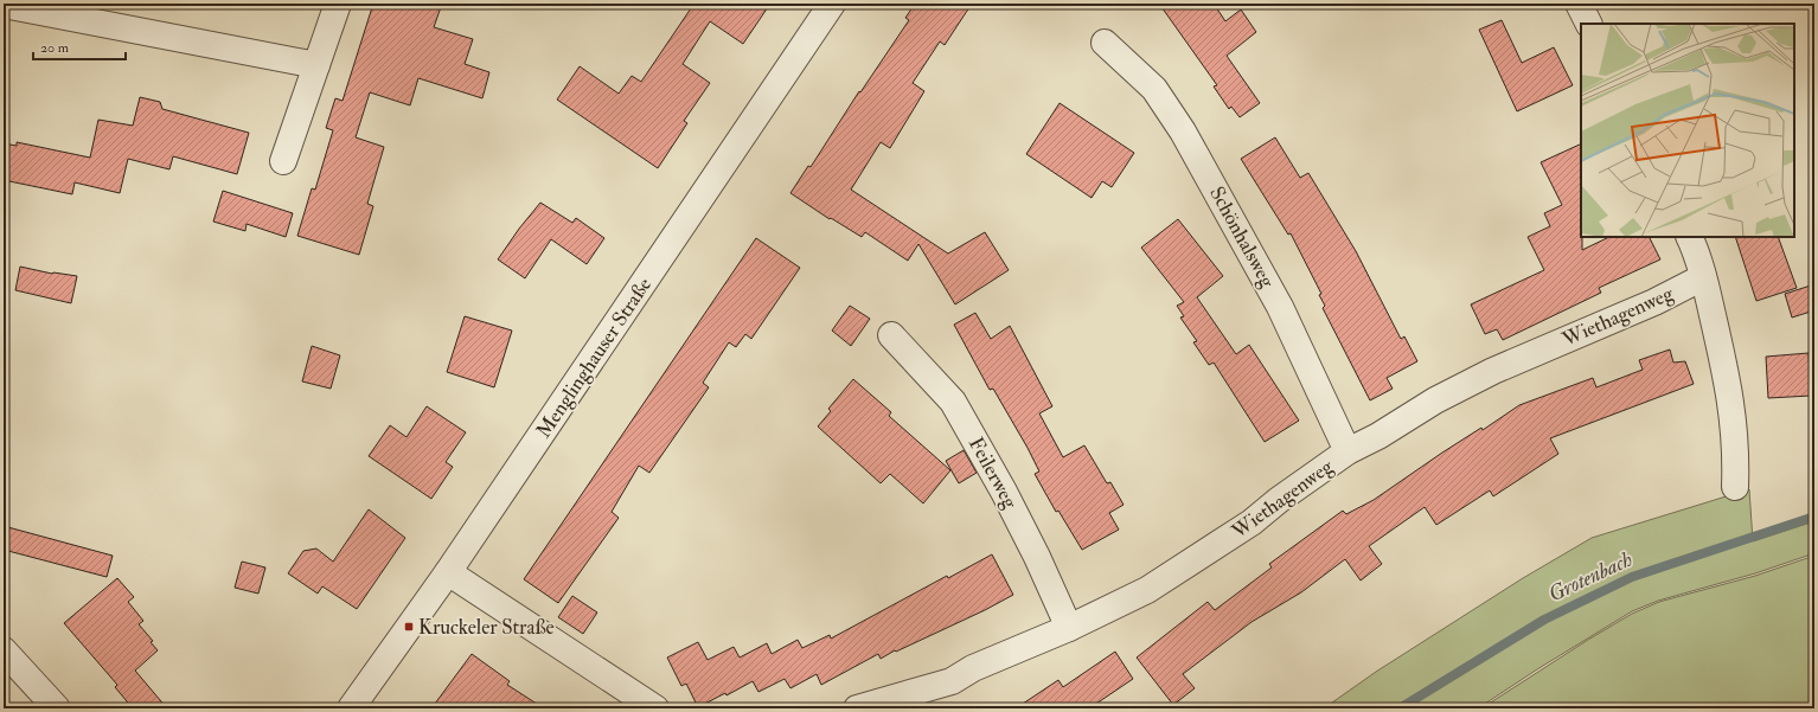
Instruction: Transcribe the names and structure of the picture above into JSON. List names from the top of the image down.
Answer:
{
  "streets": {
    "street": [
      "Schönhalsweg",
      "Wiethagenweg",
      "Menglinghauser Straße",
      "Feilerweg"
    ]
  },
  "crossings": [
    ["Schönhalsweg", "Wiethagenweg"],
    ["Wiethagenweg", "Feilerweg"]
  ],
  "water": ["Grotenbach"],
  "places": {
    "transit": ["Kruckeler Straße"]
  },
  "scale_bar": "20 m"
}
